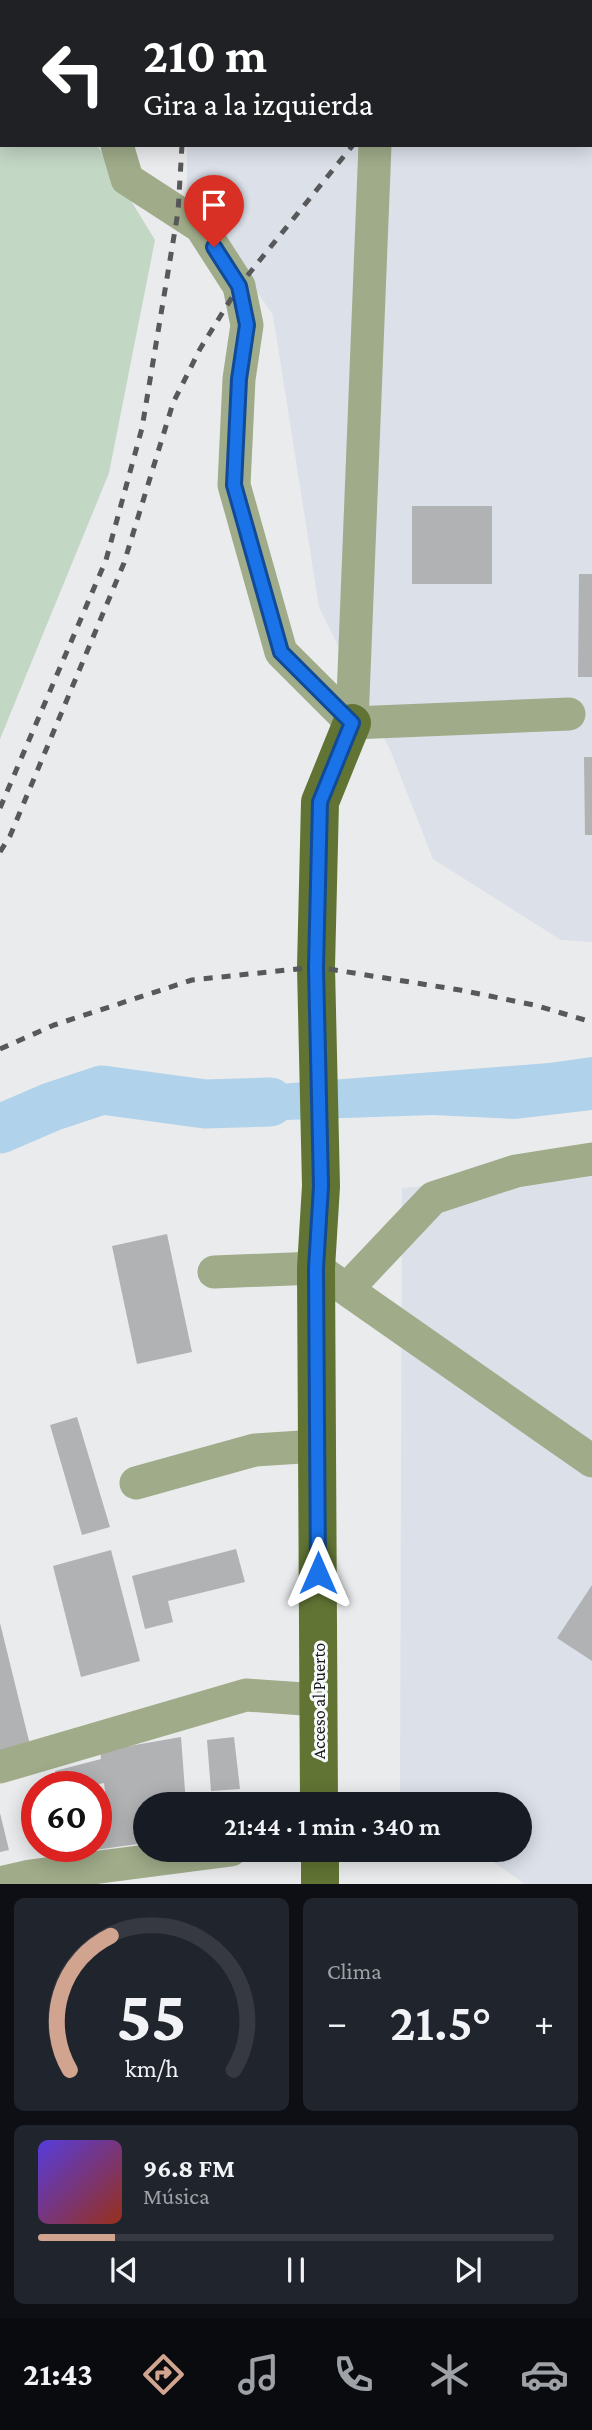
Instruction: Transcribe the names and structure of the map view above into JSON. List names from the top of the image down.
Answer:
{
  "streets": {
    "main road": ["Acceso al Puerto"]
  },
  "page": {
    "turn": ["210 m", "Gira a la izquierda"],
    "limit": "60",
    "trip": "21:44 · 1 min · 340 m",
    "tile": "Clima",
    "heat": ["−", "21.5°", "+"],
    "song": ["96.8 FM", "Música"],
    "tabs": "21:43",
    "gauge": ["55", "km/h"]
  }
}
